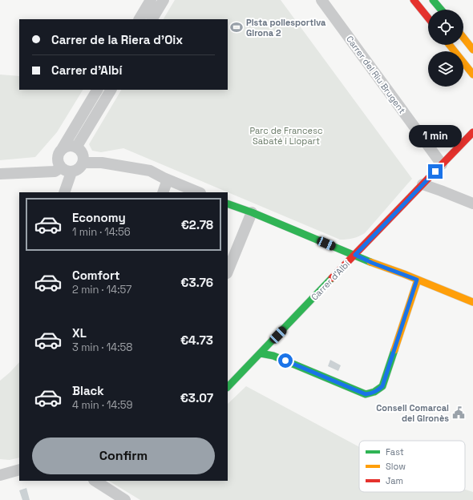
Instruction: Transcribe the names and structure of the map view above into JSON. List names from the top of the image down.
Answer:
{
  "streets": {
    "street": ["Carrer del Riu Brugent", "Carrer d'Albí"]
  },
  "crossings": [
    ["Carrer del Riu Brugent", "Carrer d'Albí"]
  ],
  "parks": ["Parc de Francesc Sabaté i Llopart"],
  "places": {
    "sports": ["Pista poliesportiva Girona 2"],
    "public building": ["Consell Comarcal del Gironès"]
  },
  "legend": ["Fast", "Slow", "Jam"],
  "page": {
    "banner": ["Carrer de la Riera d'Oix", "Carrer d'Albí"],
    "bubble": "1 min",
    "list": [
      {
        "name": "Economy",
        "note": "1 min · 14:56",
        "value": "€2.78"
      },
      {
        "name": "Comfort",
        "note": "2 min · 14:57",
        "value": "€3.76"
      },
      {
        "name": "XL",
        "note": "3 min · 14:58",
        "value": "€4.73"
      },
      {
        "name": "Black",
        "note": "4 min · 14:59",
        "value": "€3.07"
      }
    ],
    "buttons": "Confirm"
  }
}
